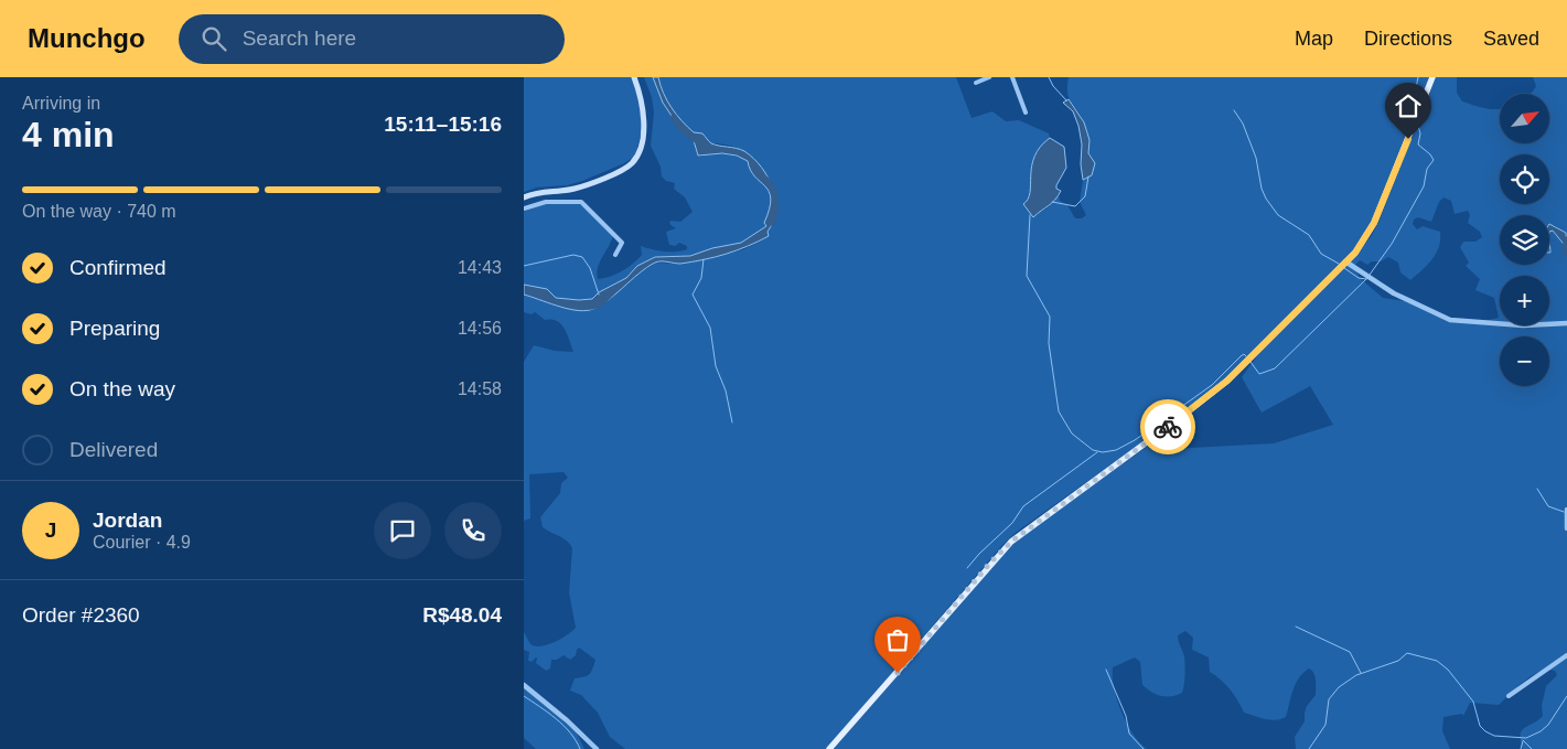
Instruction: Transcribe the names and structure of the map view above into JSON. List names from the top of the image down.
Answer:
{
  "north": "top right",
  "page": {
    "header": "Munchgo",
    "search": "Search here",
    "nav": ["Map", "Directions", "Saved"],
    "heading": ["4 min", "Arriving in", "15:11–15:16"],
    "panel": [
      "Jordan",
      "Courier · 4.9",
      "Order #2360",
      "R$48.04"
    ],
    "map_buttons": ["+", "−"],
    "bar": "On the way · 740 m",
    "list": [
      ["Confirmed", "14:43"],
      ["Preparing", "14:56"],
      ["On the way", "14:58"],
      "Delivered"
    ],
    "round": "J"
  }
}
